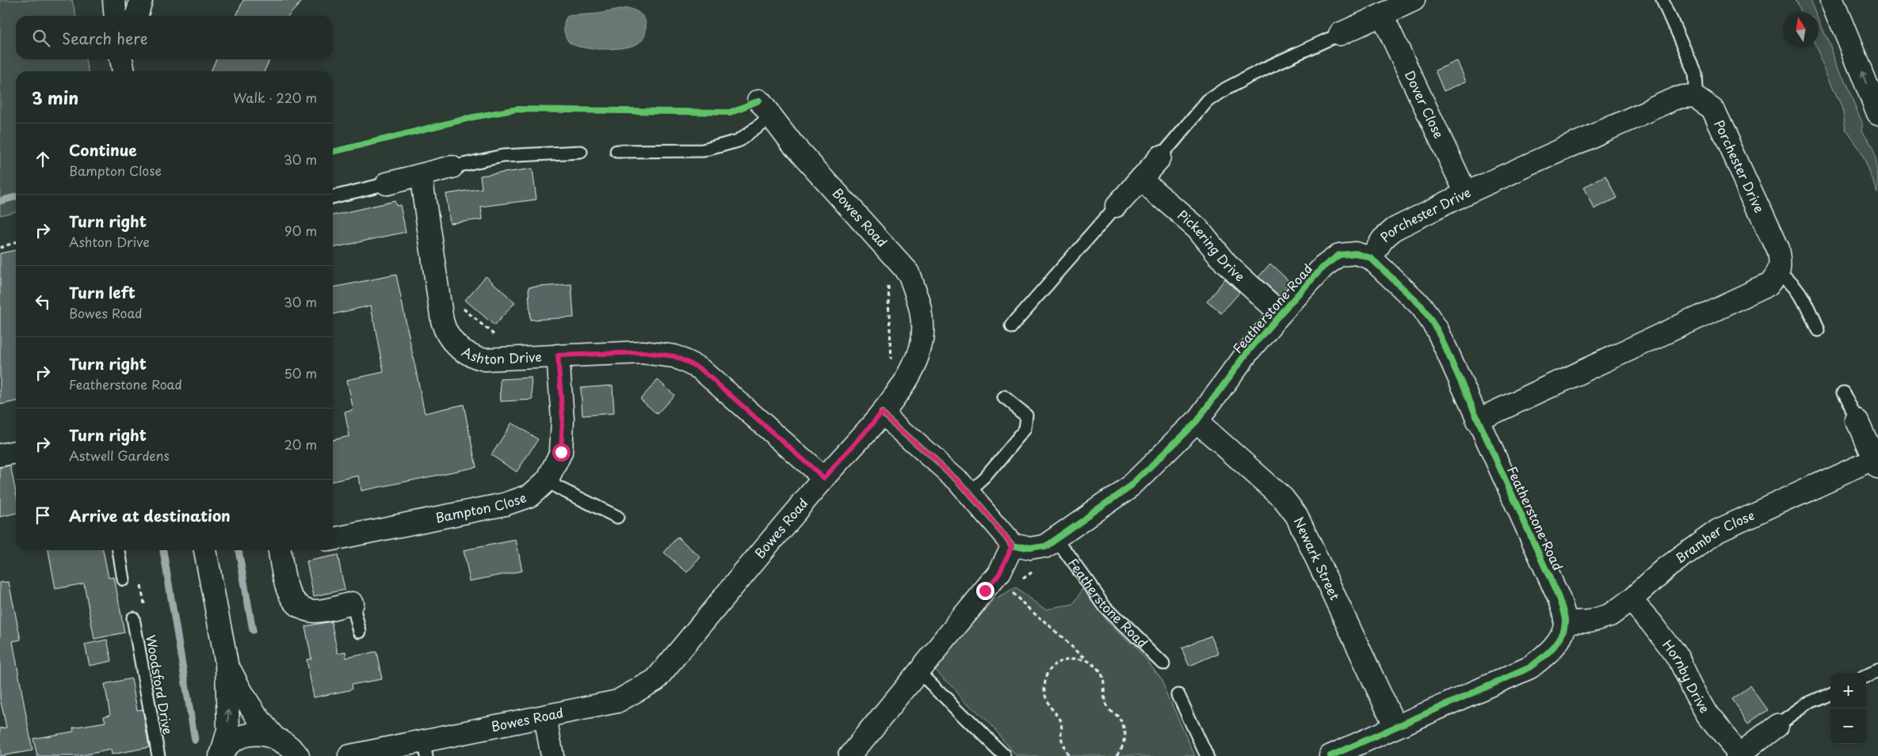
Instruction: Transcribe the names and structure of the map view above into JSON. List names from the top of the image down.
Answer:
{
  "streets": {
    "main road": [
      "Dover Close",
      "Porchester Drive",
      "Bowes Road",
      "Pickering Drive",
      "Featherstone Road",
      "Ashton Drive",
      "Bampton Close",
      "Bramber Close",
      "Newark Street",
      "Hornby Drive"
    ],
    "lane": ["Woodsford Drive"]
  },
  "crossings": [
    ["Dover Close", "Porchester Drive"],
    ["Porchester Drive", "Featherstone Road"],
    ["Bowes Road", "Ashton Drive"],
    ["Pickering Drive", "Featherstone Road"],
    ["Featherstone Road", "Bramber Close"],
    ["Featherstone Road", "Newark Street"],
    ["Ashton Drive", "Bampton Close"],
    ["Bramber Close", "Hornby Drive"]
  ],
  "north": "top",
  "page": {
    "search": "Search here",
    "heading": ["3 min", "Walk · 220 m"],
    "list": [
      ["Continue", "Bampton Close", "30 m"],
      ["Turn right", "Ashton Drive", "90 m"],
      ["Turn left", "Bowes Road", "30 m"],
      ["Turn right", "Featherstone Road", "50 m"],
      ["Turn right", "Astwell Gardens", "20 m"],
      "Arrive at destination"
    ],
    "map_buttons": ["+", "−"]
  }
}
